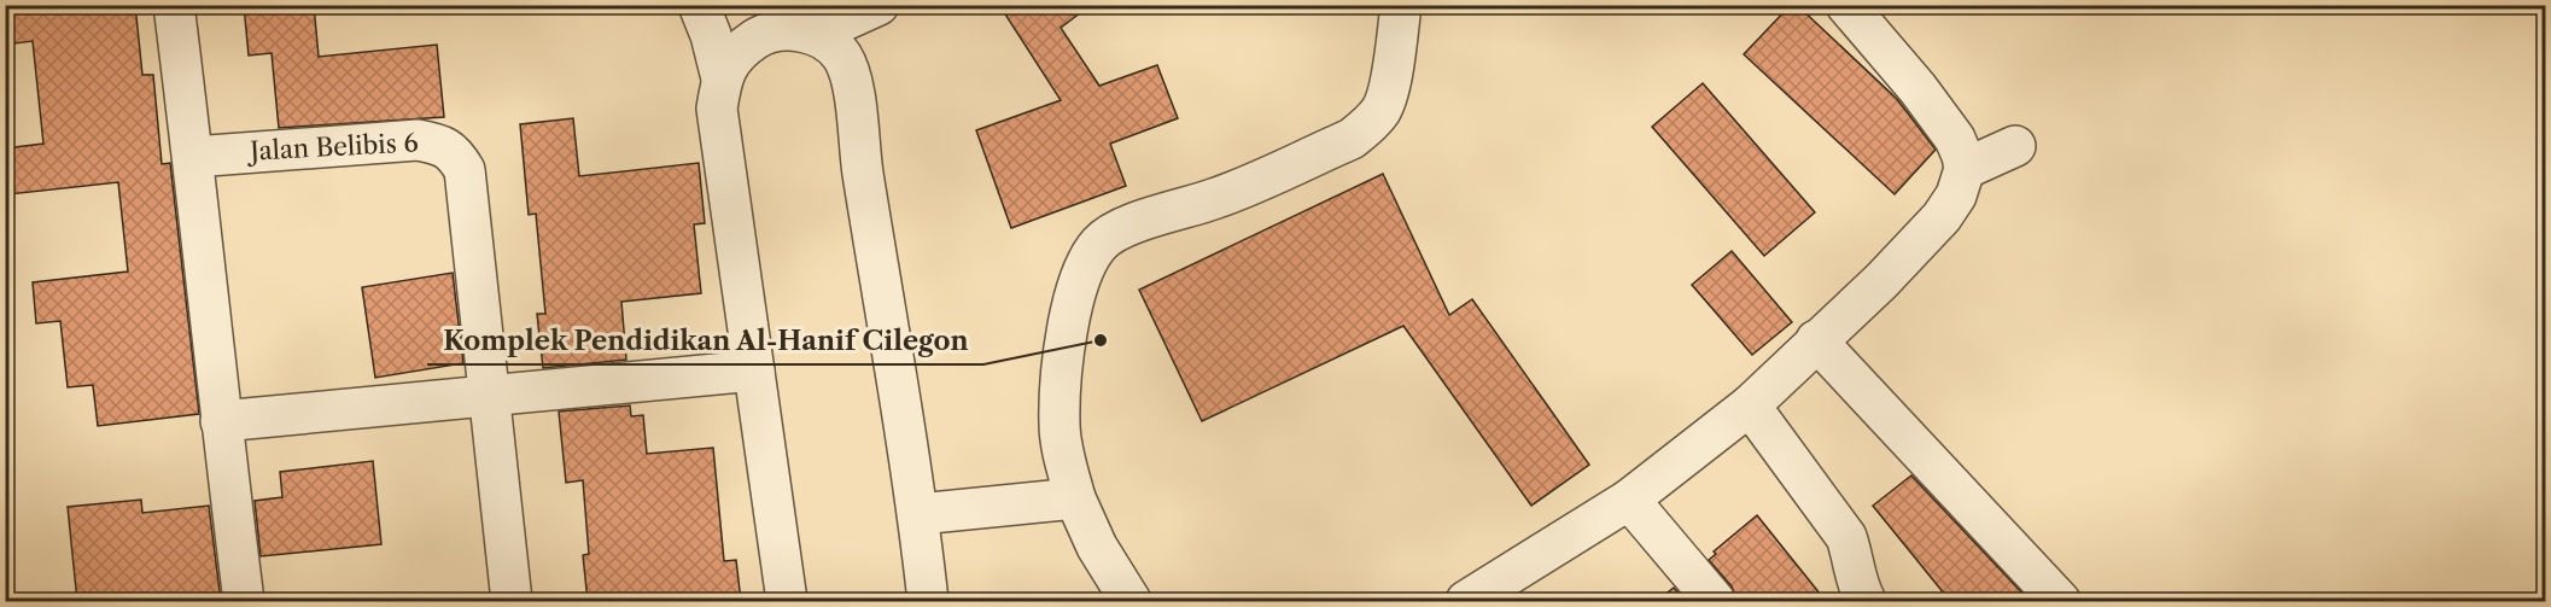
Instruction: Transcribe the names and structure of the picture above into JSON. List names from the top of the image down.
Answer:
{
  "streets": {
    "street": ["Jalan Belibis 6"]
  },
  "places": ["Komplek Pendidikan Al-Hanif Cilegon"]
}
